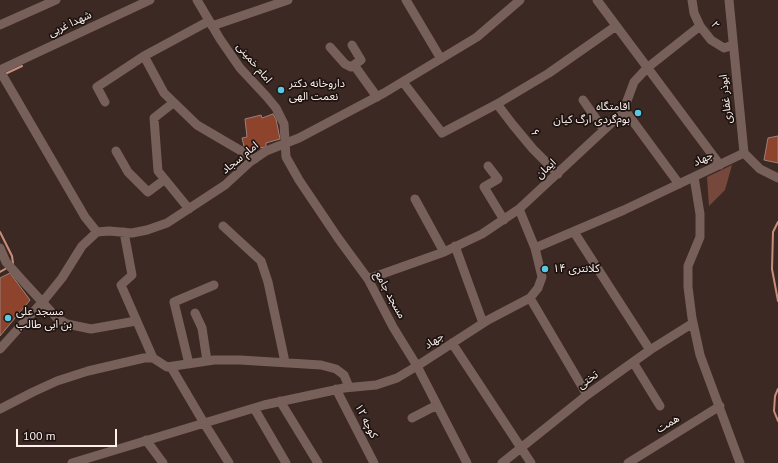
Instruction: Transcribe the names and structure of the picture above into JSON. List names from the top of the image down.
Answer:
{
  "streets": {
    "street": [
      "شهدا غربی",
      "۲",
      "امام خمینی",
      "ابوذر غفاری",
      "۶",
      "امام سجاد",
      "جهاد",
      "ایمان",
      "مسجد جامع",
      "تختی",
      "کوچه ۱۲",
      "همت"
    ]
  },
  "crossings": [
    ["۲", "ابوذر غفاری"],
    ["۲", "ایمان"],
    ["امام خمینی", "امام سجاد"],
    ["امام خمینی", "مسجد جامع"],
    ["ابوذر غفاری", "جهاد"],
    ["۶", "ایمان"],
    ["امام سجاد", "مسجد جامع"],
    ["جهاد", "مسجد جامع"],
    ["جهاد", "کوچه ۱۲"],
    ["ایمان", "مسجد جامع"]
  ],
  "places": [
    "داروخانه دکتر نعمت الهی",
    "اقامتگاه بوم‌گردی ارگ کیان",
    "کلانتری ۱۴",
    "مسجد علی بن ابی طالب"
  ],
  "scale_bar": "100 m"
}
